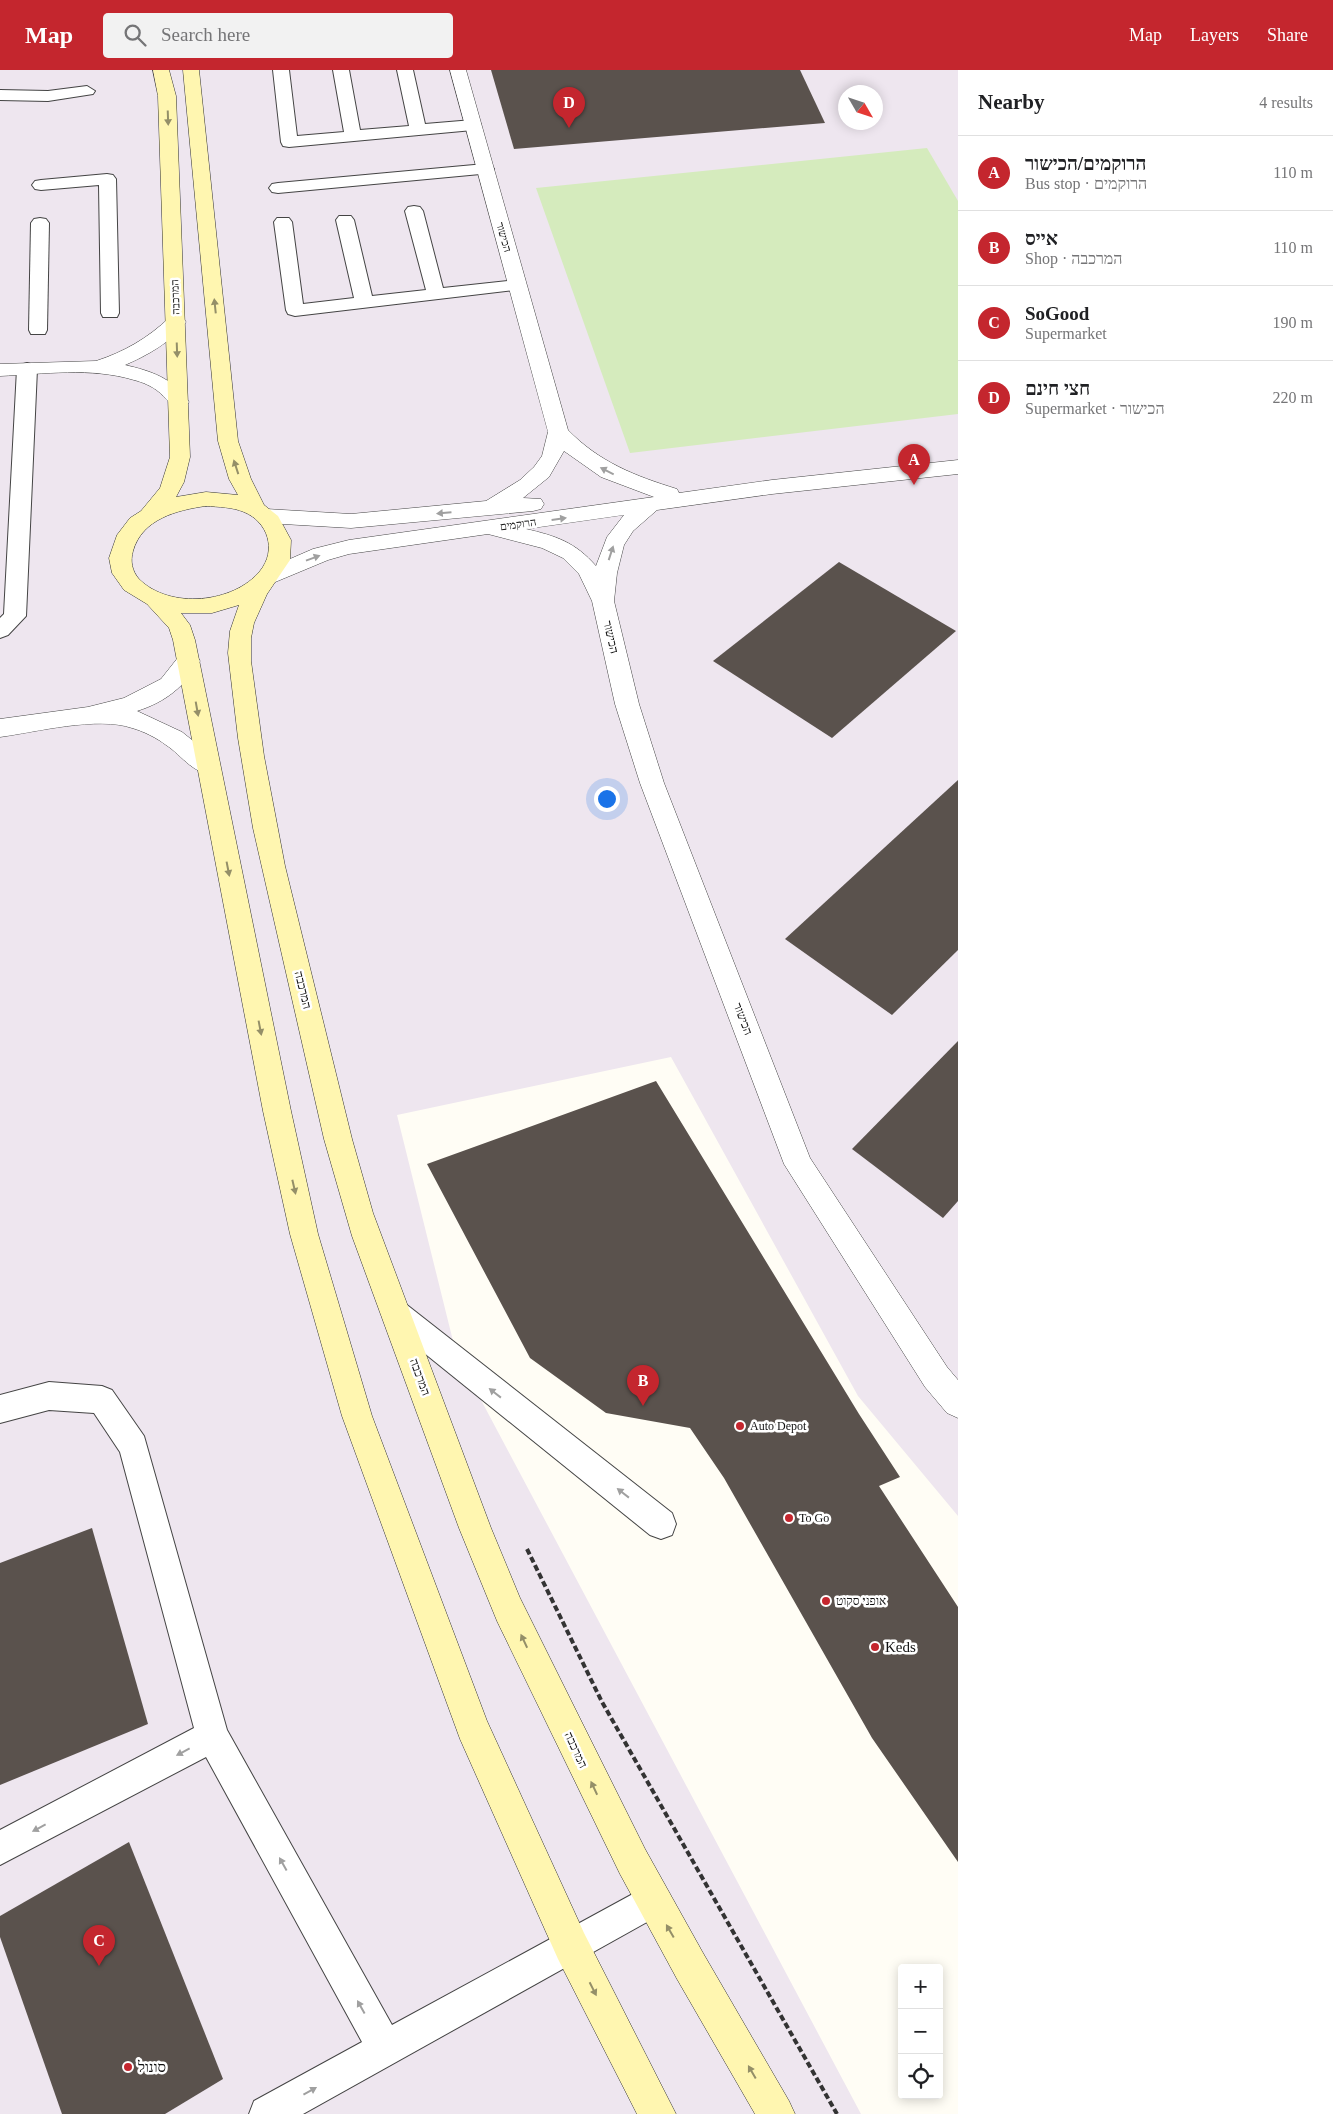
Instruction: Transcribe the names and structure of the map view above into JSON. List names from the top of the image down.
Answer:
{
  "streets": {
    "street": ["הכישור", "המרכבה", "הרוקמים"]
  },
  "crossings": [
    ["הכישור", "הרוקמים"],
    ["המרכבה", "הרוקמים"]
  ],
  "places": [
    "Auto Depot",
    "To Go",
    "אופני סקוט",
    "Keds",
    "סונול"
  ],
  "north": "bottom right",
  "page": {
    "header": "Map",
    "search": "Search here",
    "nav": ["Map", "Layers", "Share"],
    "heading": ["Nearby", "4 results"],
    "pins": [
      "D",
      "A",
      "B",
      "C"
    ],
    "list": [
      {
        "mark": "A",
        "name": "הרוקמים/הכישור",
        "note": "Bus stop · הרוקמים",
        "value": "110 m"
      },
      {
        "mark": "B",
        "name": "אייס",
        "note": "Shop · המרכבה",
        "value": "110 m"
      },
      {
        "mark": "C",
        "name": "SoGood",
        "note": "Supermarket",
        "value": "190 m"
      },
      {
        "mark": "D",
        "name": "חצי חינם",
        "note": "Supermarket · הכישור",
        "value": "220 m"
      }
    ],
    "map_buttons": ["+", "−"]
  }
}
